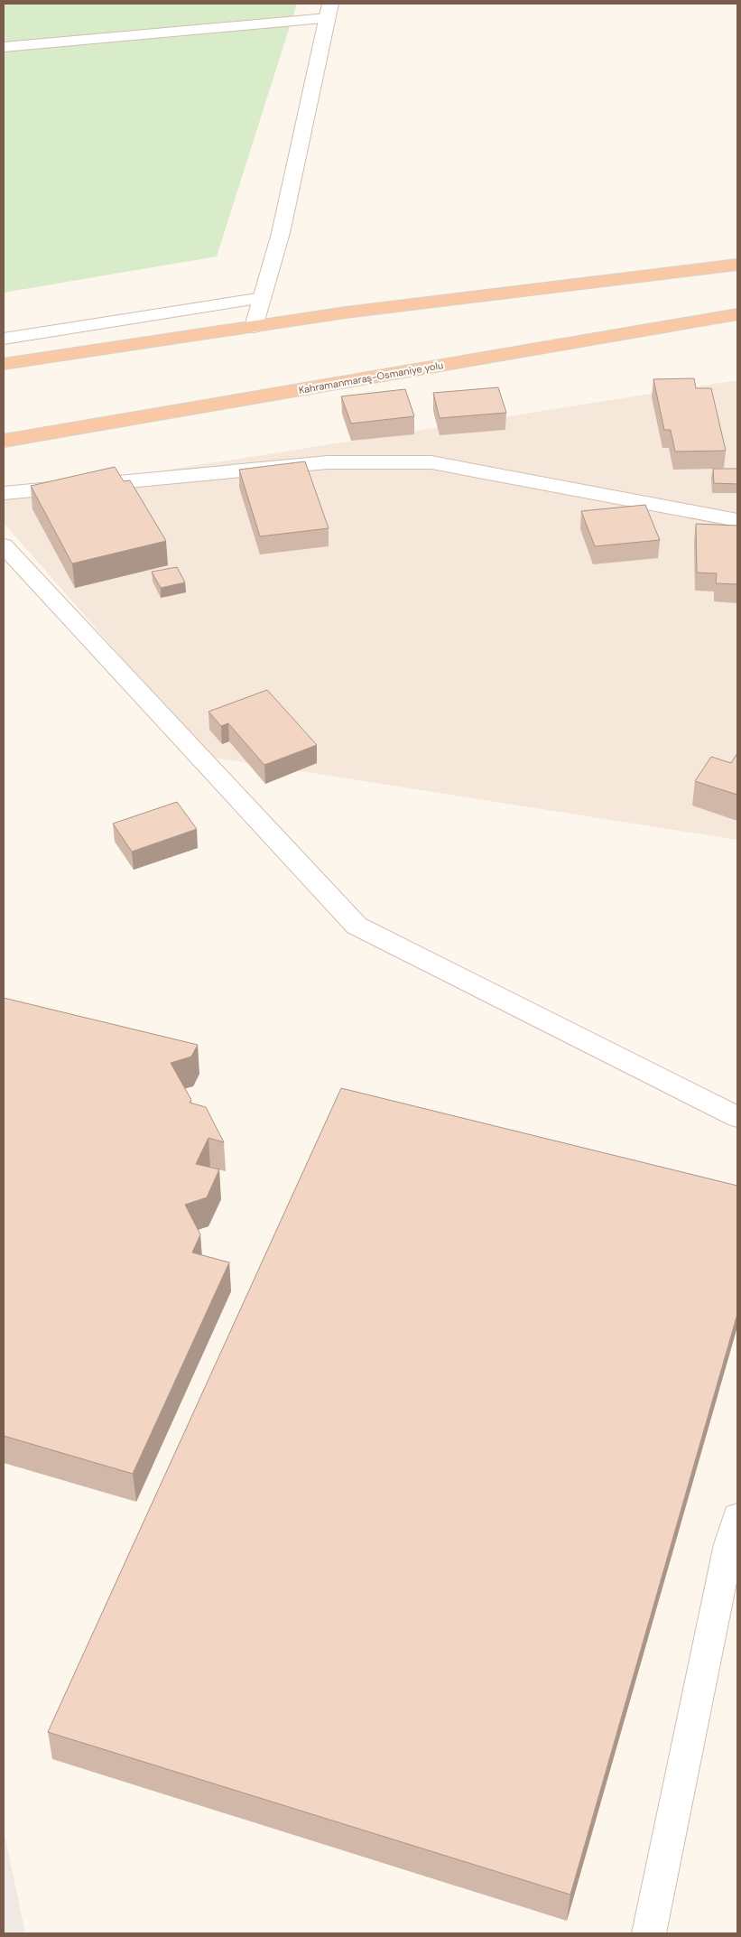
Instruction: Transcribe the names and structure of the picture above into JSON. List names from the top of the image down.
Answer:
{
  "streets": {
    "highway": ["Kahramanmaraş-Osmaniye yolu"]
  }
}
